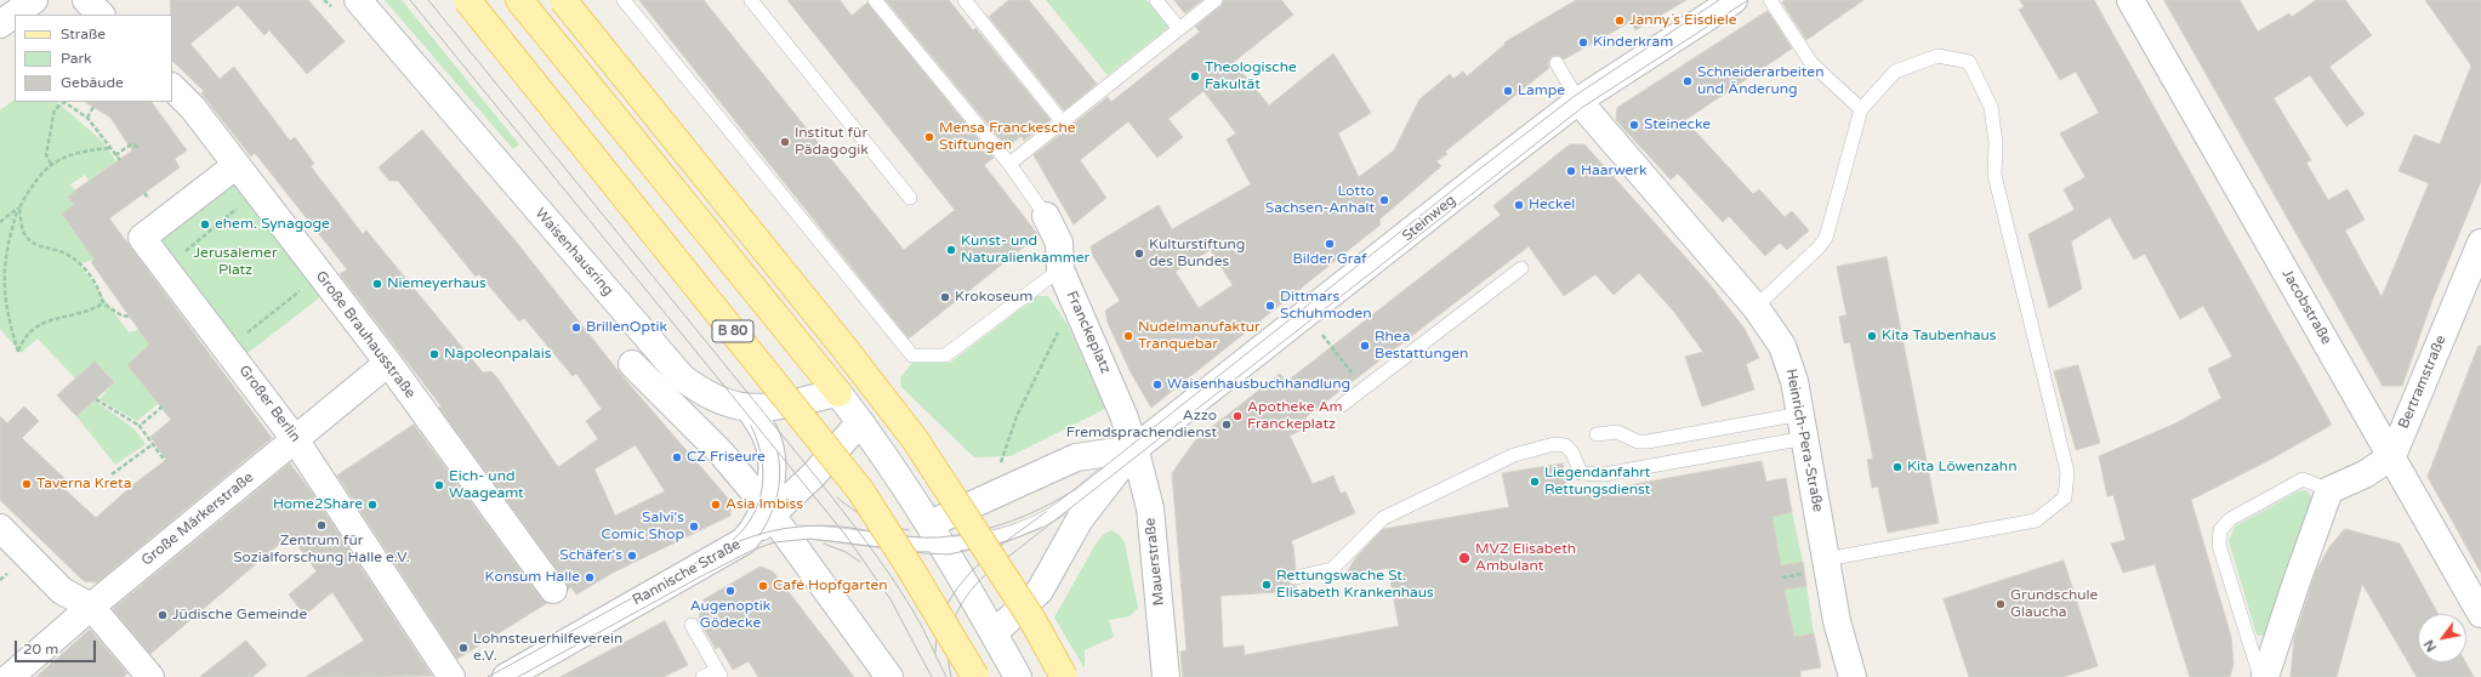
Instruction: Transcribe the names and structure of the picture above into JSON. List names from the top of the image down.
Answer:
{
  "streets": {
    "main road": ["B 80"],
    "street": [
      "Steinweg",
      "Waisenhausring",
      "Jacobstraße",
      "Franckeplatz",
      "Große Brauhausstraße",
      "Bertramstraße",
      "Großer Berlin",
      "Heinrich-Pera-Straße",
      "Große Märkerstraße",
      "Mauerstraße",
      "Rannische Straße"
    ]
  },
  "crossings": [
    ["Steinweg", "Franckeplatz"],
    ["Steinweg", "Heinrich-Pera-Straße"],
    ["Steinweg", "Mauerstraße"],
    ["Jacobstraße", "Bertramstraße"],
    ["Franckeplatz", "Mauerstraße"],
    ["Große Brauhausstraße", "Großer Berlin"],
    ["Große Brauhausstraße", "Große Märkerstraße"],
    ["Großer Berlin", "Große Märkerstraße"]
  ],
  "parks": ["Jerusalemer Platz"],
  "places": [
    "Janny´s Eisdiele",
    "Kinderkram",
    "Theologische Fakultät",
    "Schneiderarbeiten und Änderung",
    "Lampe",
    "Steinecke",
    "Mensa Franckesche Stiftungen",
    "Institut für Pädagogik",
    "Haarwerk",
    "Lotto Sachsen-Anhalt",
    "Heckel",
    "ehem. Synagoge",
    "Bilder Graf",
    "Kunst- und Naturalienkammer",
    "Kulturstiftung des Bundes",
    "Niemeyerhaus",
    "Krokoseum",
    "Dittmars Schuhmoden",
    "BrillenOptik",
    "Nudelmanufaktur Tranquebar",
    "Kita Taubenhaus",
    "Rhea Bestattungen",
    "Napoleonpalais",
    "Waisenhausbuchhandlung",
    "Apotheke Am Franckeplatz",
    "Azzo Fremdsprachendienst",
    "CZ Friseure",
    "Kita Löwenzahn",
    "Liegendanfahrt Rettungsdienst",
    "Taverna Kreta",
    "Eich- und Waageamt",
    "Home2Share",
    "Asia Imbiss",
    "Zentrum für Sozialforschung Halle e.V.",
    "Salvi's Comic Shop",
    "Schäfer's",
    "MVZ Elisabeth Ambulant",
    "Konsum Halle",
    "Rettungswache St. Elisabeth Krankenhaus",
    "Café Hopfgarten",
    "Augenoptik Gödecke",
    "Grundschule Glaucha",
    "Jüdische Gemeinde",
    "Lohnsteuerhilfeverein e.V."
  ],
  "legend": ["Straße", "Park", "Gebäude"],
  "scale_bar": "20 m",
  "north": "bottom left"
}
